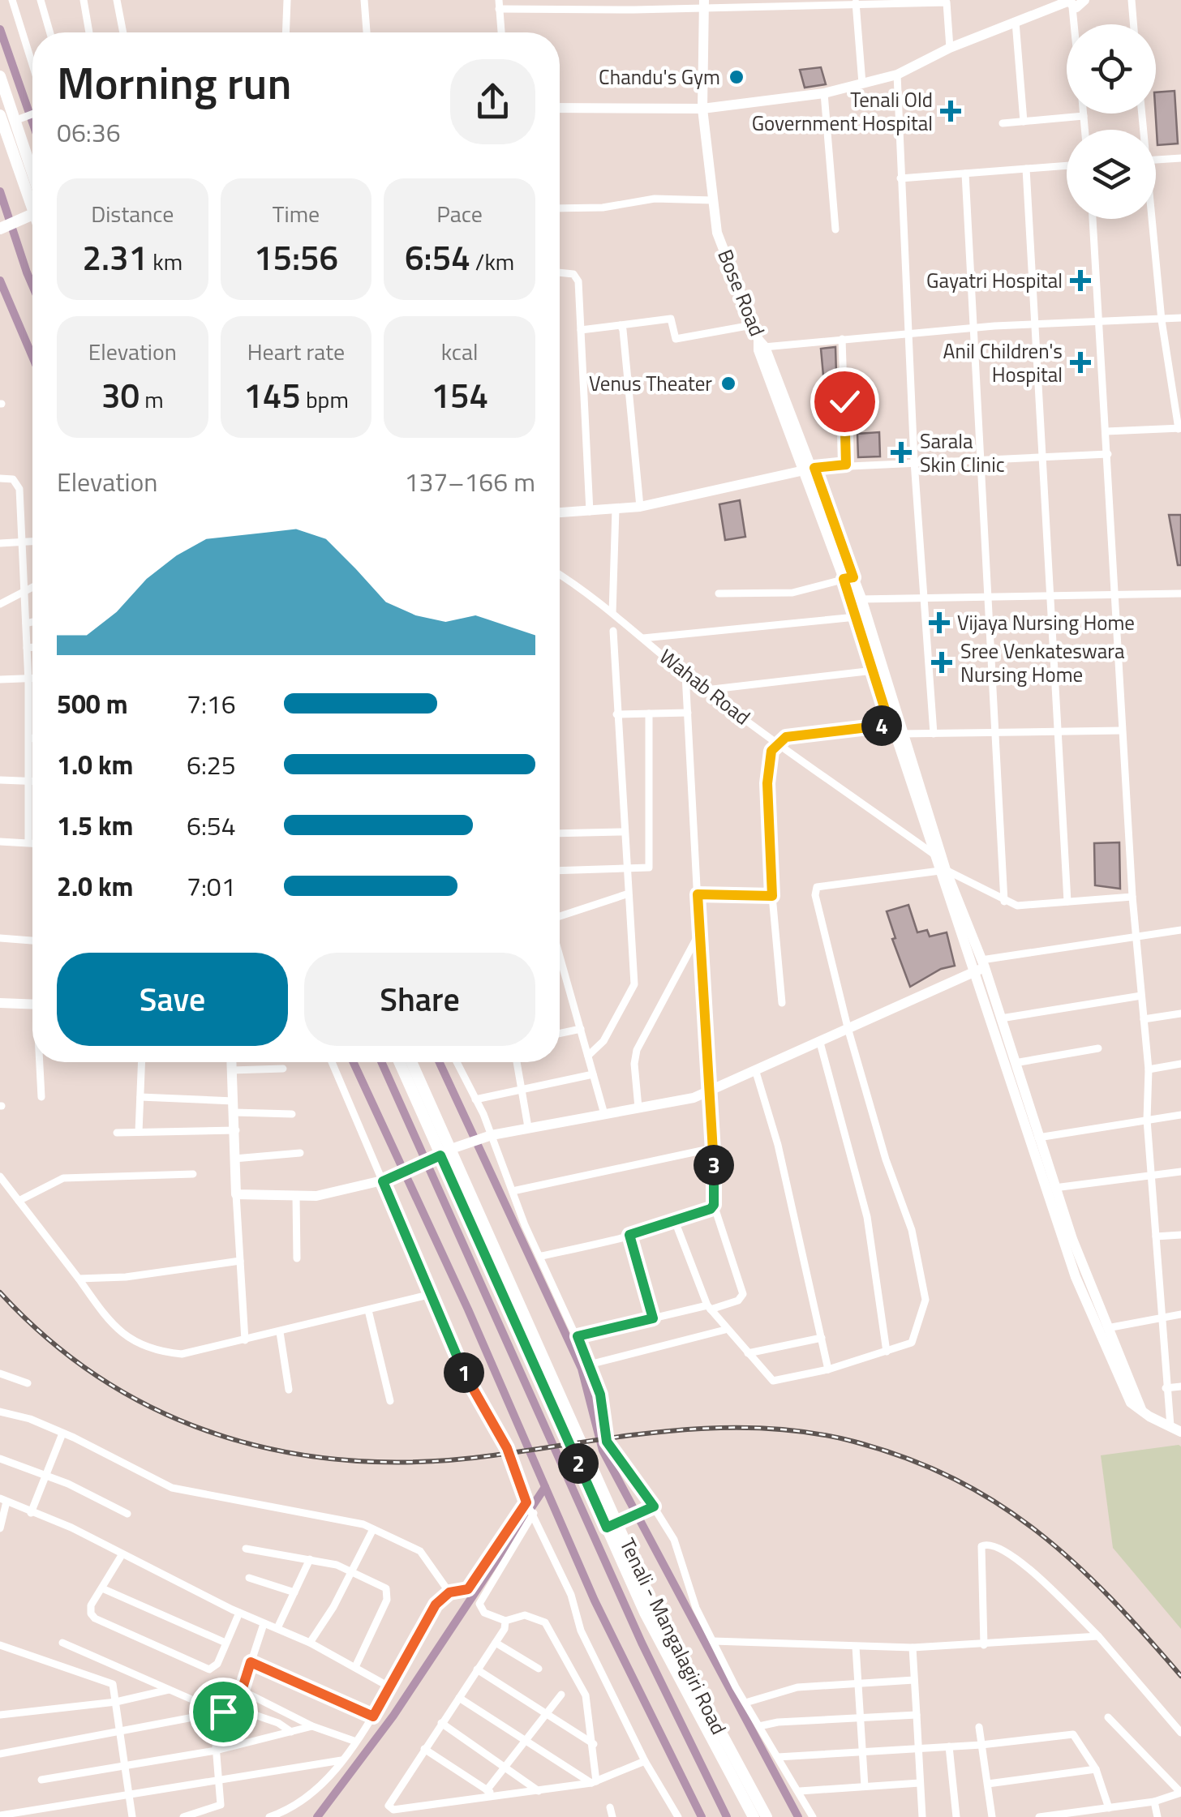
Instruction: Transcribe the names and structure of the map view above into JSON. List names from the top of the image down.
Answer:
{
  "streets": {
    "main road": ["Bose Road", "Tenali - Mangalagiri Road"],
    "street": ["Wahab Road"]
  },
  "places": {
    "other": ["Chandu's Gym", "Venus Theater"],
    "health": [
      "Tenali Old Government Hospital",
      "Gayatri Hospital",
      "Anil Children's Hospital",
      "Sarala Skin Clinic",
      "Vijaya Nursing Home",
      "Sree Venkateswara Nursing Home"
    ]
  },
  "page": {
    "heading": ["Morning run", "06:36"],
    "stats": [
      ["Distance", "2.31 km"],
      ["Time", "15:56"],
      ["Pace", "6:54 /km"],
      ["Elevation", "30 m"],
      ["Heart rate", "145 bpm"],
      ["kcal", "154"]
    ],
    "chart": ["Elevation", "137–166 m"],
    "list": [
      {
        "name": "500 m",
        "note": "7:16"
      },
      {
        "name": "1.0 km",
        "note": "6:25"
      },
      {
        "name": "1.5 km",
        "note": "6:54"
      },
      {
        "name": "2.0 km",
        "note": "7:01"
      }
    ],
    "pins": [
      "4",
      "3",
      "1",
      "2"
    ],
    "buttons": ["Save", "Share"]
  }
}
